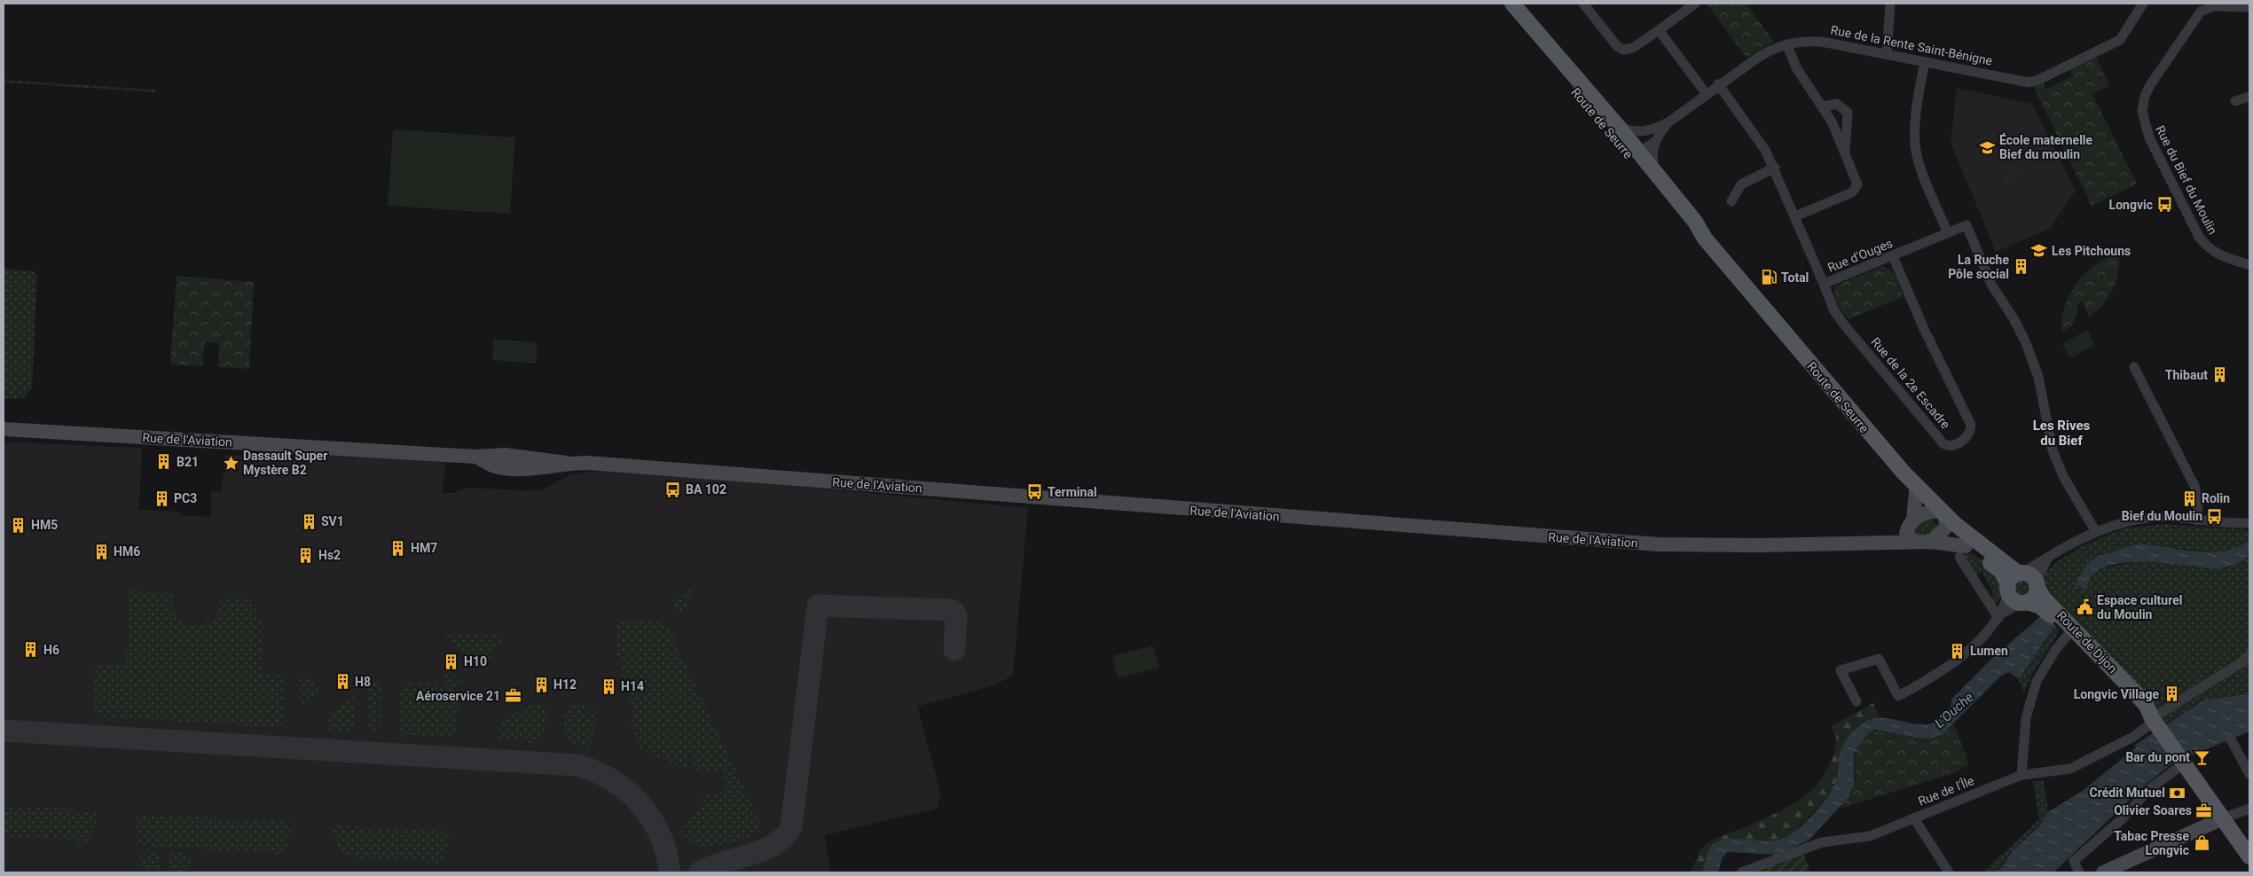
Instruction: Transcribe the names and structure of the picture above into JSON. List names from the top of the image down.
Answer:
{
  "streets": {
    "main road": ["Route de Seurre", "Route de Dijon"],
    "street": [
      "Rue de la Rente Saint-Bénigne",
      "Rue du Bief du Moulin",
      "Rue d'Ouges",
      "Rue de la 2e Escadre",
      "Rue de l'Aviation",
      "Rue de l'Île"
    ]
  },
  "crossings": [
    ["Rue de la Rente Saint-Bénigne", "Route de Seurre"],
    ["Rue de la Rente Saint-Bénigne", "Rue d'Ouges"],
    ["Rue d'Ouges", "Rue de la 2e Escadre"],
    ["Route de Dijon", "Rue de l'Île"]
  ],
  "districts": ["Les Rives du Bief"],
  "water": ["L'Ouche"],
  "places": {
    "school or university": ["École maternelle Bief du moulin", "Les Pitchouns"],
    "bus stop": [
      "Longvic",
      "BA 102",
      "Terminal",
      "Bief du Moulin"
    ],
    "building": [
      "La Ruche Pôle social",
      "Thibaut",
      "B21",
      "PC3",
      "Rolin",
      "SV1",
      "HM5",
      "HM7",
      "HM6",
      "Hs2",
      "H6",
      "Lumen",
      "H10",
      "H8",
      "H12",
      "H14",
      "Longvic Village"
    ],
    "fuel station": ["Total"],
    "place": ["Dassault Super Mystère B2"],
    "public building": ["Espace culturel du Moulin"],
    "office": ["Aéroservice 21", "Olivier Soares"],
    "bar": ["Bar du pont"],
    "bank": ["Crédit Mutuel"],
    "shop": ["Tabac Presse Longvic"]
  }
}
